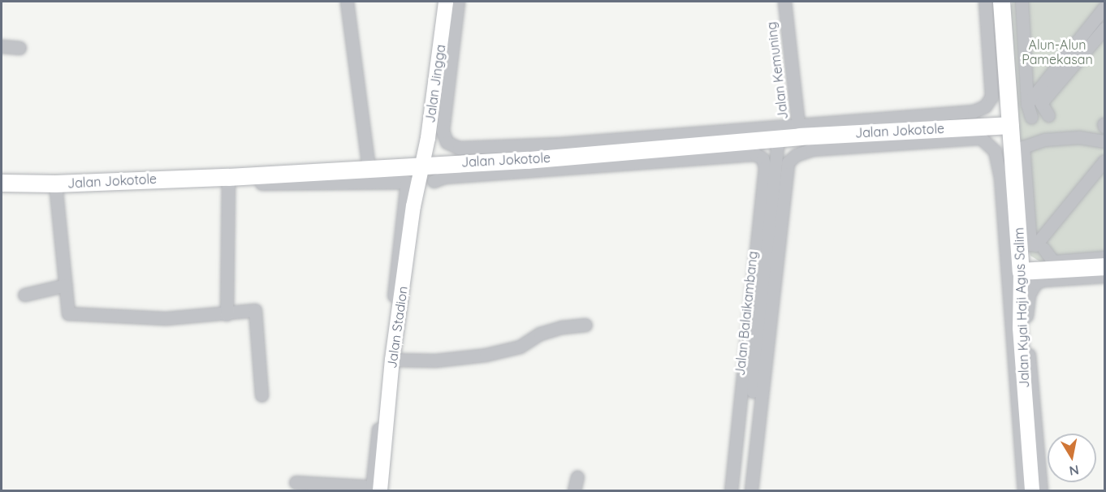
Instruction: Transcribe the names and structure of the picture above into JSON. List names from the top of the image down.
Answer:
{
  "streets": {
    "highway": ["Jalan Jokotole", "Jalan Kyai Haji Agus Salim"],
    "main road": ["Jalan Jingga", "Jalan Stadion"],
    "street": ["Jalan Kemuning", "Jalan Balaikambang"]
  },
  "crossings": [
    ["Jalan Kemuning", "Jalan Jokotole"],
    ["Jalan Jingga", "Jalan Jokotole"],
    ["Jalan Jingga", "Jalan Stadion"],
    ["Jalan Jokotole", "Jalan Kyai Haji Agus Salim"],
    ["Jalan Jokotole", "Jalan Balaikambang"],
    ["Jalan Jokotole", "Jalan Stadion"]
  ],
  "parks": ["Alun-Alun Pamekasan"],
  "north": "bottom"
}
